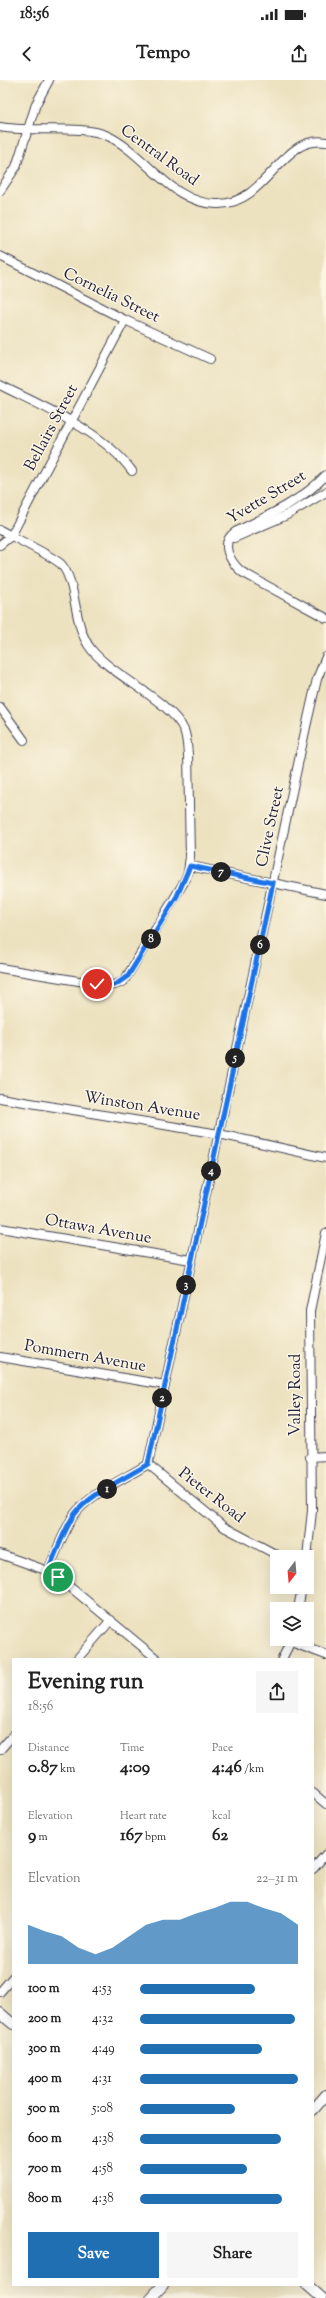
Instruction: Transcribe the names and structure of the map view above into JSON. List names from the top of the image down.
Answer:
{
  "streets": {
    "street": [
      "Central Road",
      "Cornelia Street",
      "Bellairs Street",
      "Yvette Street",
      "Clive Street",
      "Winston Avenue",
      "Ottawa Avenue",
      "Pommern Avenue",
      "Valley Road",
      "Pieter Road"
    ]
  },
  "crossings": [
    ["Cornelia Street", "Bellairs Street"],
    ["Clive Street", "Winston Avenue"],
    ["Clive Street", "Ottawa Avenue"],
    ["Clive Street", "Pommern Avenue"],
    ["Clive Street", "Pieter Road"]
  ],
  "north": "bottom",
  "page": {
    "status": "18:56",
    "header": "Tempo",
    "pins": [
      "7",
      "8",
      "6",
      "5",
      "4",
      "3",
      "2",
      "1"
    ],
    "heading": ["Evening run", "18:56"],
    "stats": [
      ["Distance", "0.87 km"],
      ["Time", "4:09"],
      ["Pace", "4:46 /km"],
      ["Elevation", "9 m"],
      ["Heart rate", "167 bpm"],
      ["kcal", "62"]
    ],
    "chart": ["Elevation", "22–31 m"],
    "list": [
      {
        "name": "100 m",
        "note": "4:53"
      },
      {
        "name": "200 m",
        "note": "4:32"
      },
      {
        "name": "300 m",
        "note": "4:49"
      },
      {
        "name": "400 m",
        "note": "4:31"
      },
      {
        "name": "500 m",
        "note": "5:08"
      },
      {
        "name": "600 m",
        "note": "4:38"
      },
      {
        "name": "700 m",
        "note": "4:58"
      },
      {
        "name": "800 m",
        "note": "4:38"
      }
    ],
    "buttons": ["Save", "Share"]
  }
}
